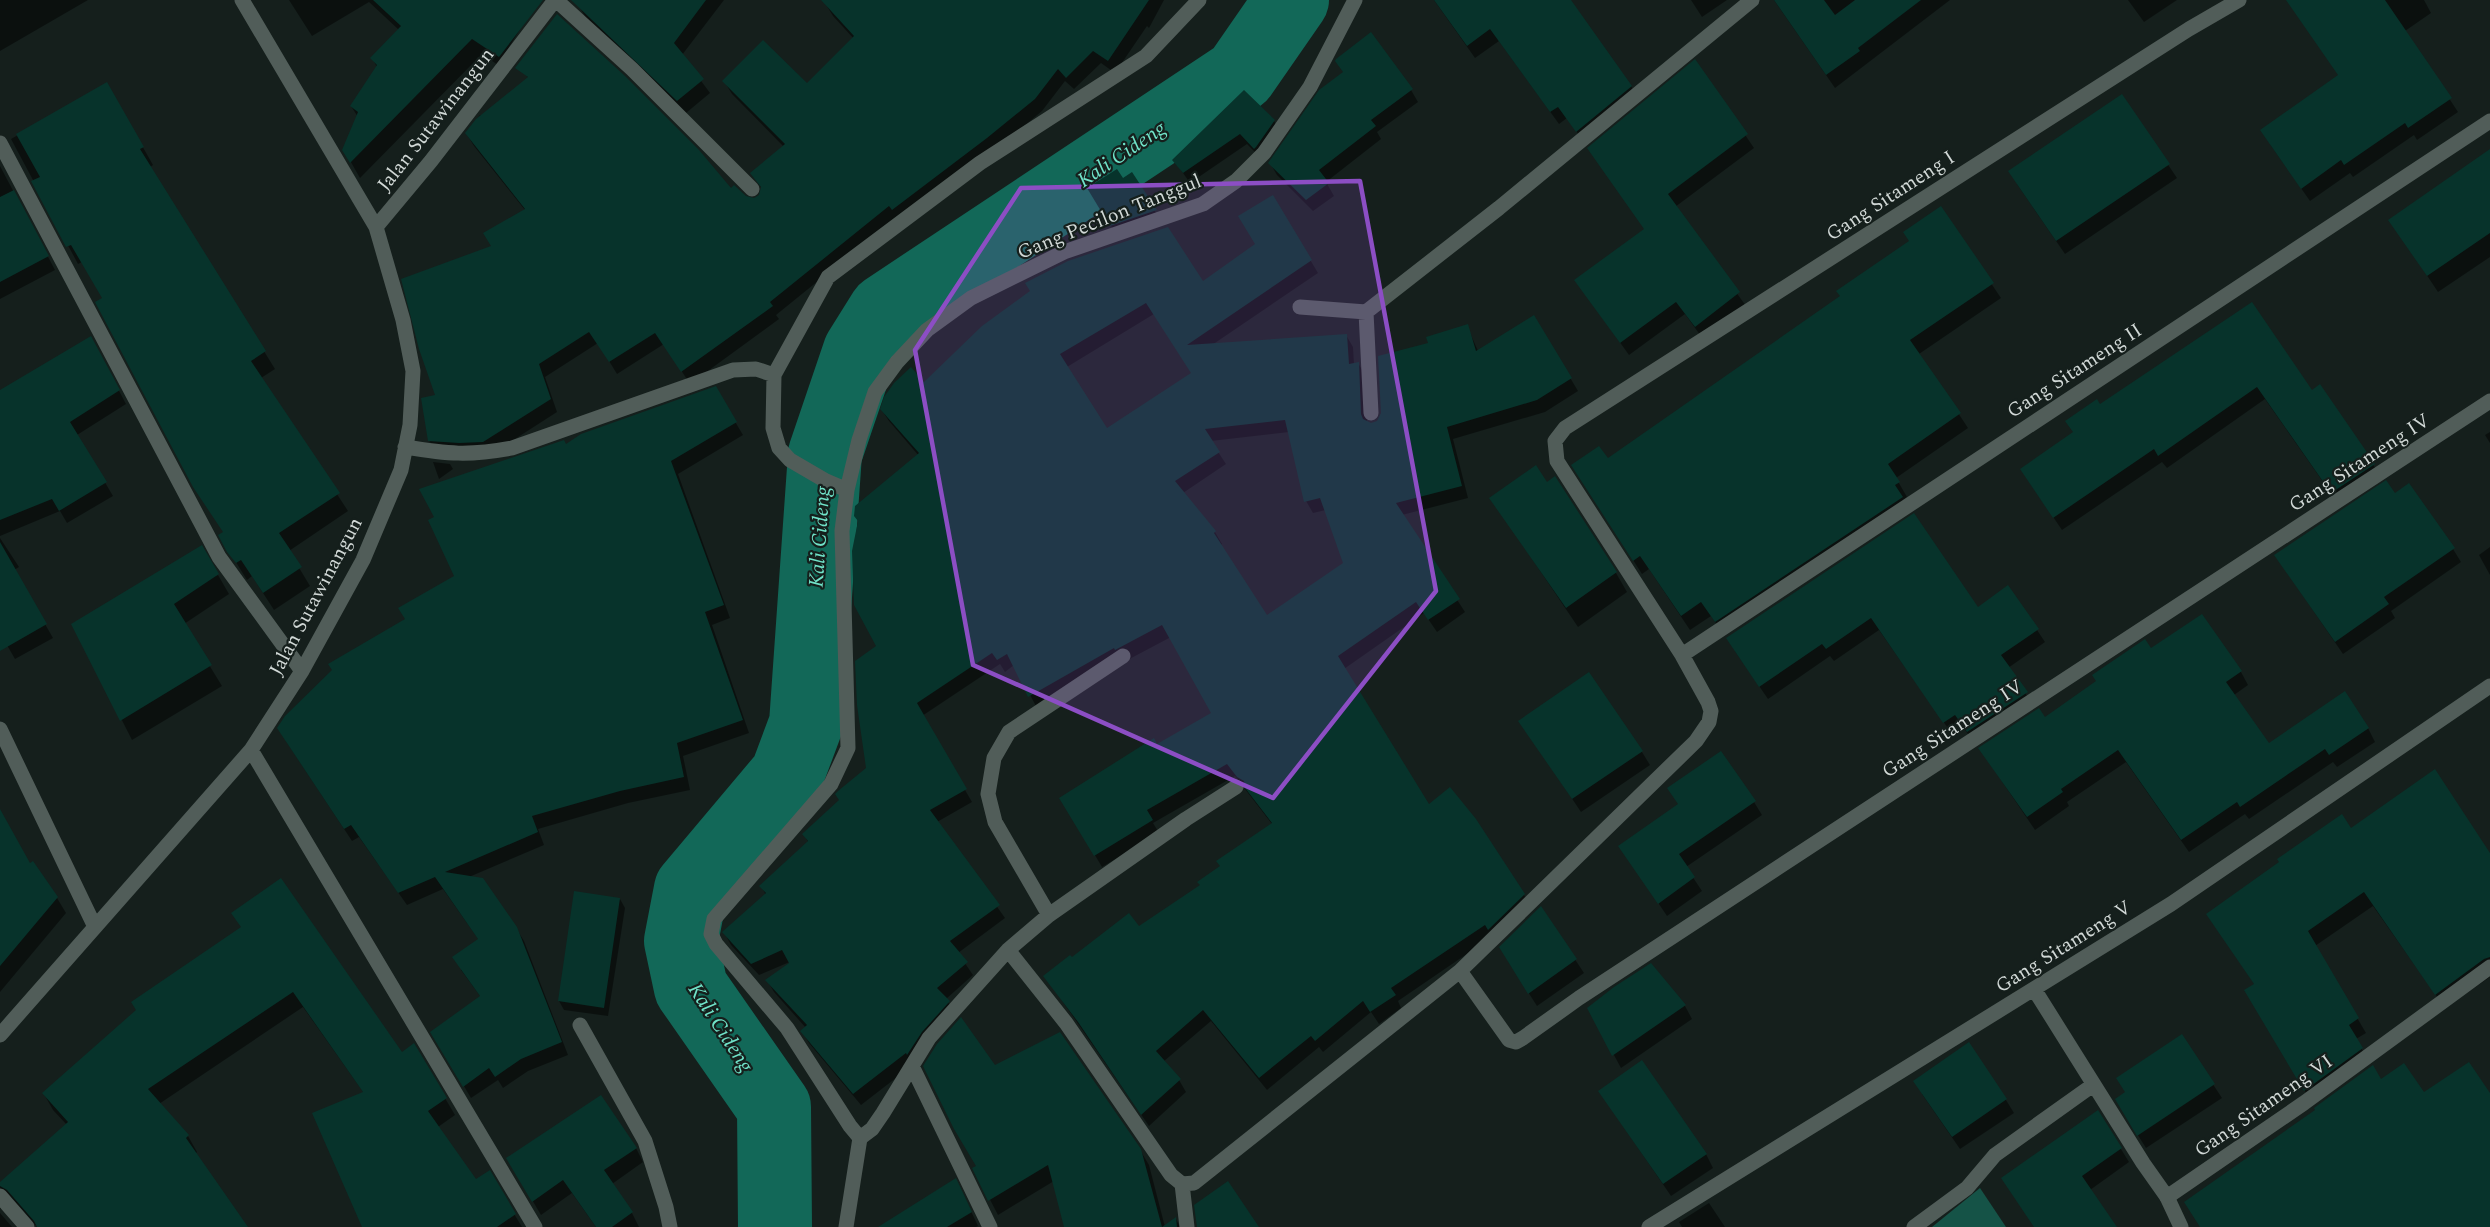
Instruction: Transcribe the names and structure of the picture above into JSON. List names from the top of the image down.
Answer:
{
  "streets": {
    "street": [
      "Jalan Sutawinangun",
      "Gang Sitameng I",
      "Gang Pecilon Tanggul",
      "Gang Sitameng II",
      "Gang Sitameng IV",
      "Gang Sitameng V",
      "Gang Sitameng VI"
    ]
  },
  "crossings": [
    ["Gang Sitameng I", "Gang Sitameng II"]
  ],
  "water": ["Kali Cideng"]
}
